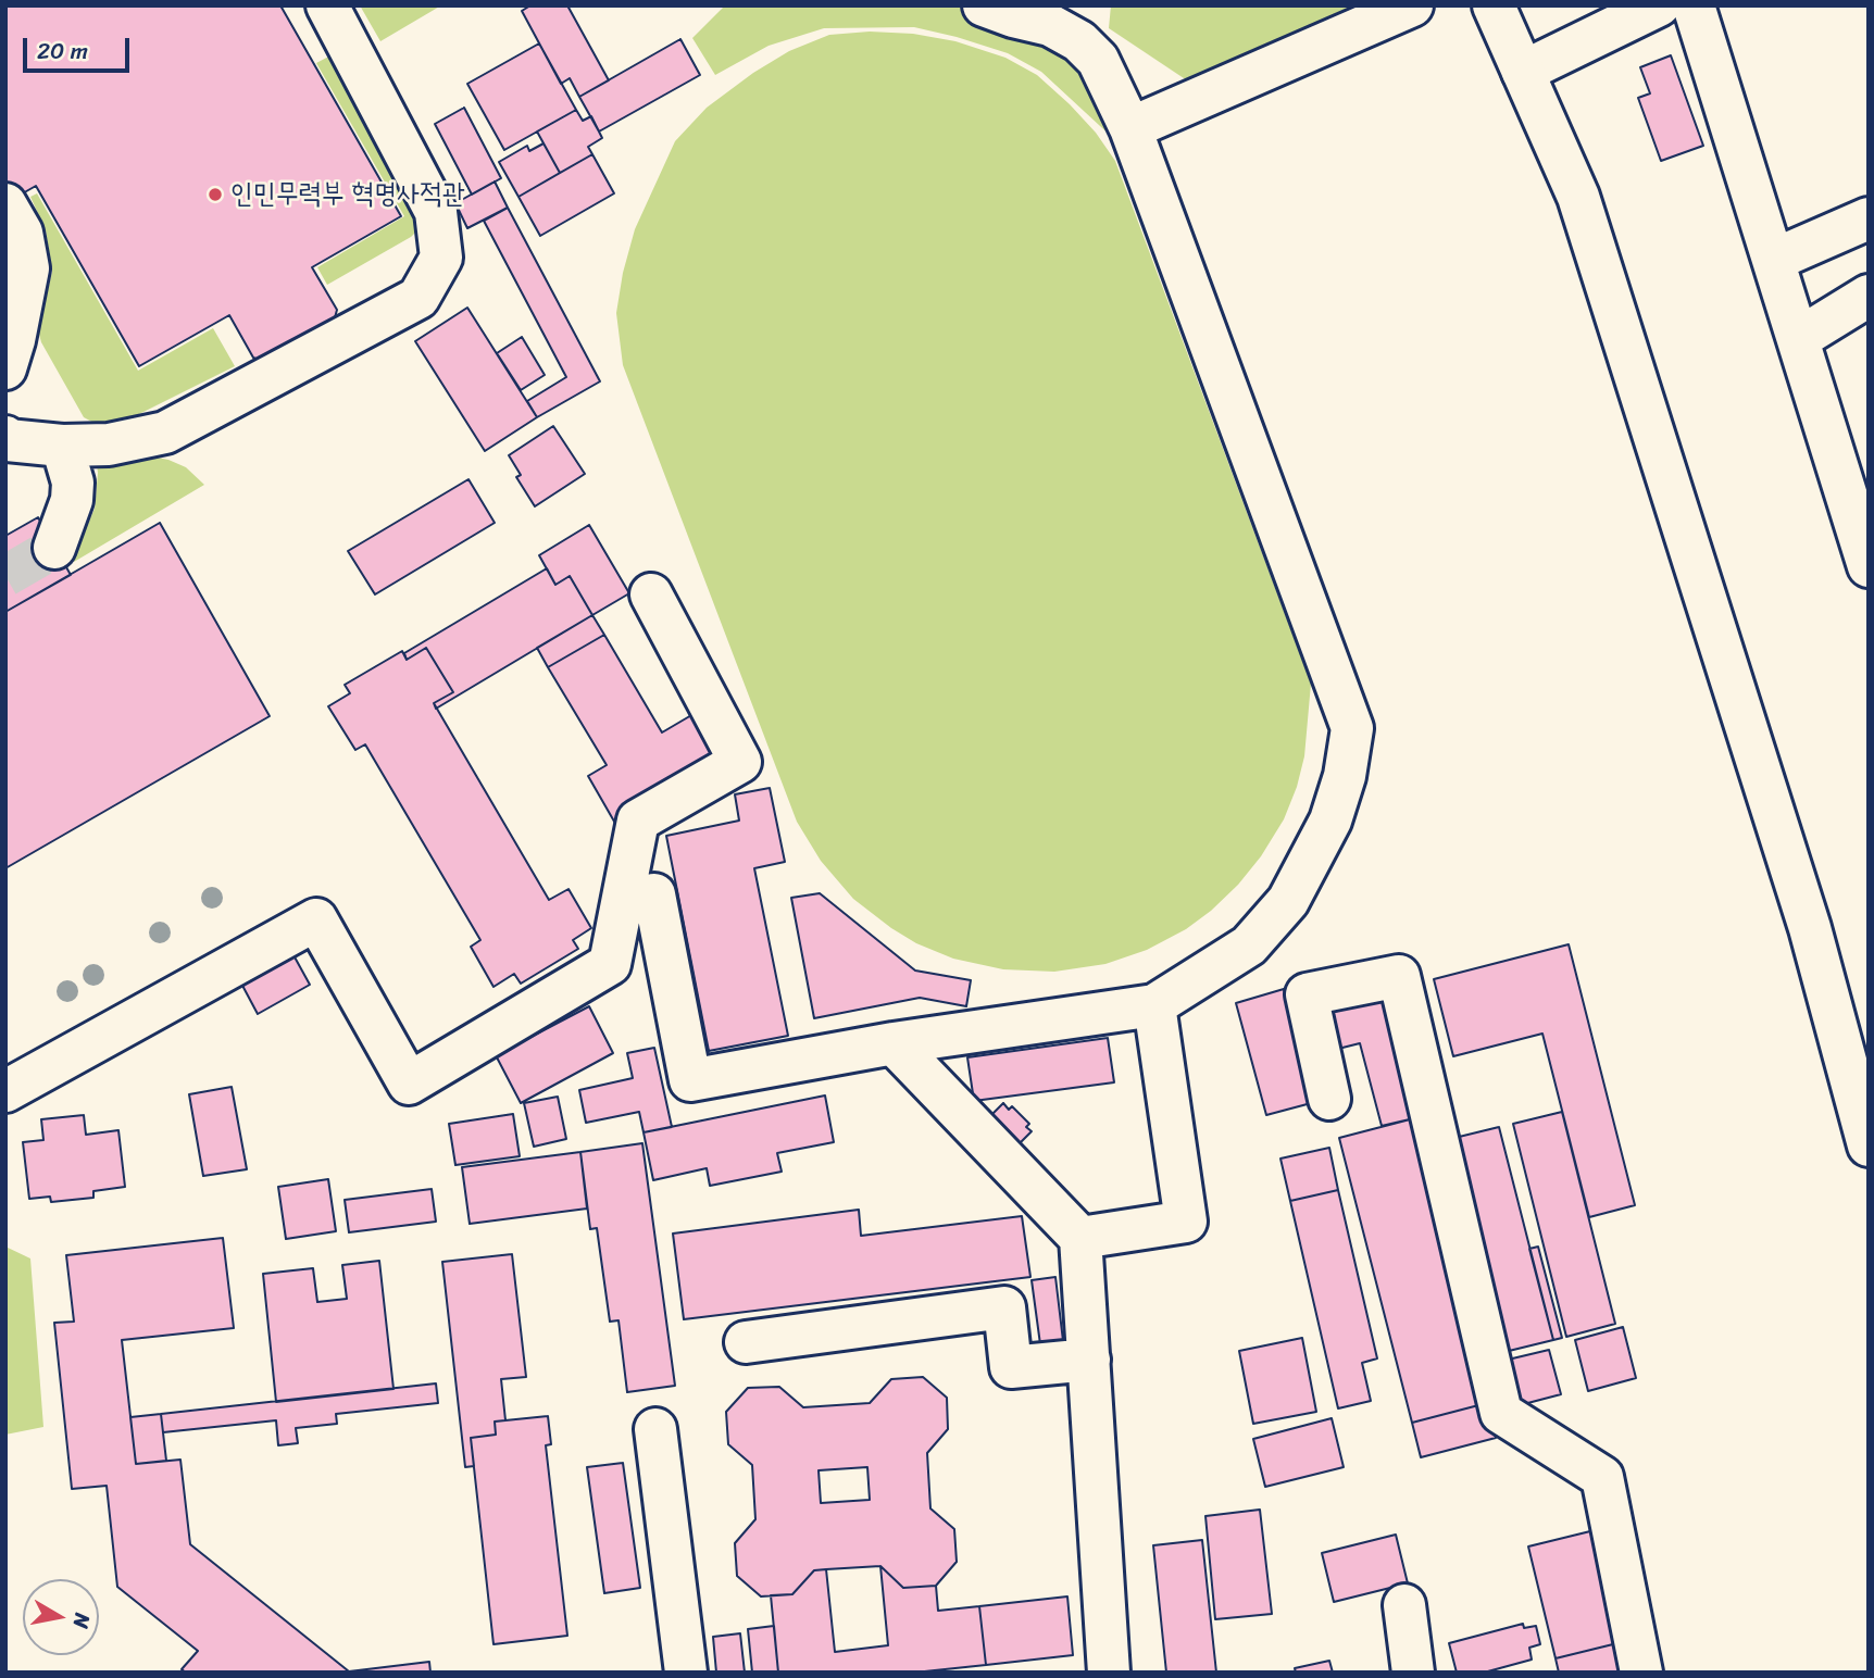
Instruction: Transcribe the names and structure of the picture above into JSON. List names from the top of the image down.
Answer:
{
  "places": ["인민무력부 혁명사적관"],
  "scale_bar": "20 m",
  "north": "right"
}
